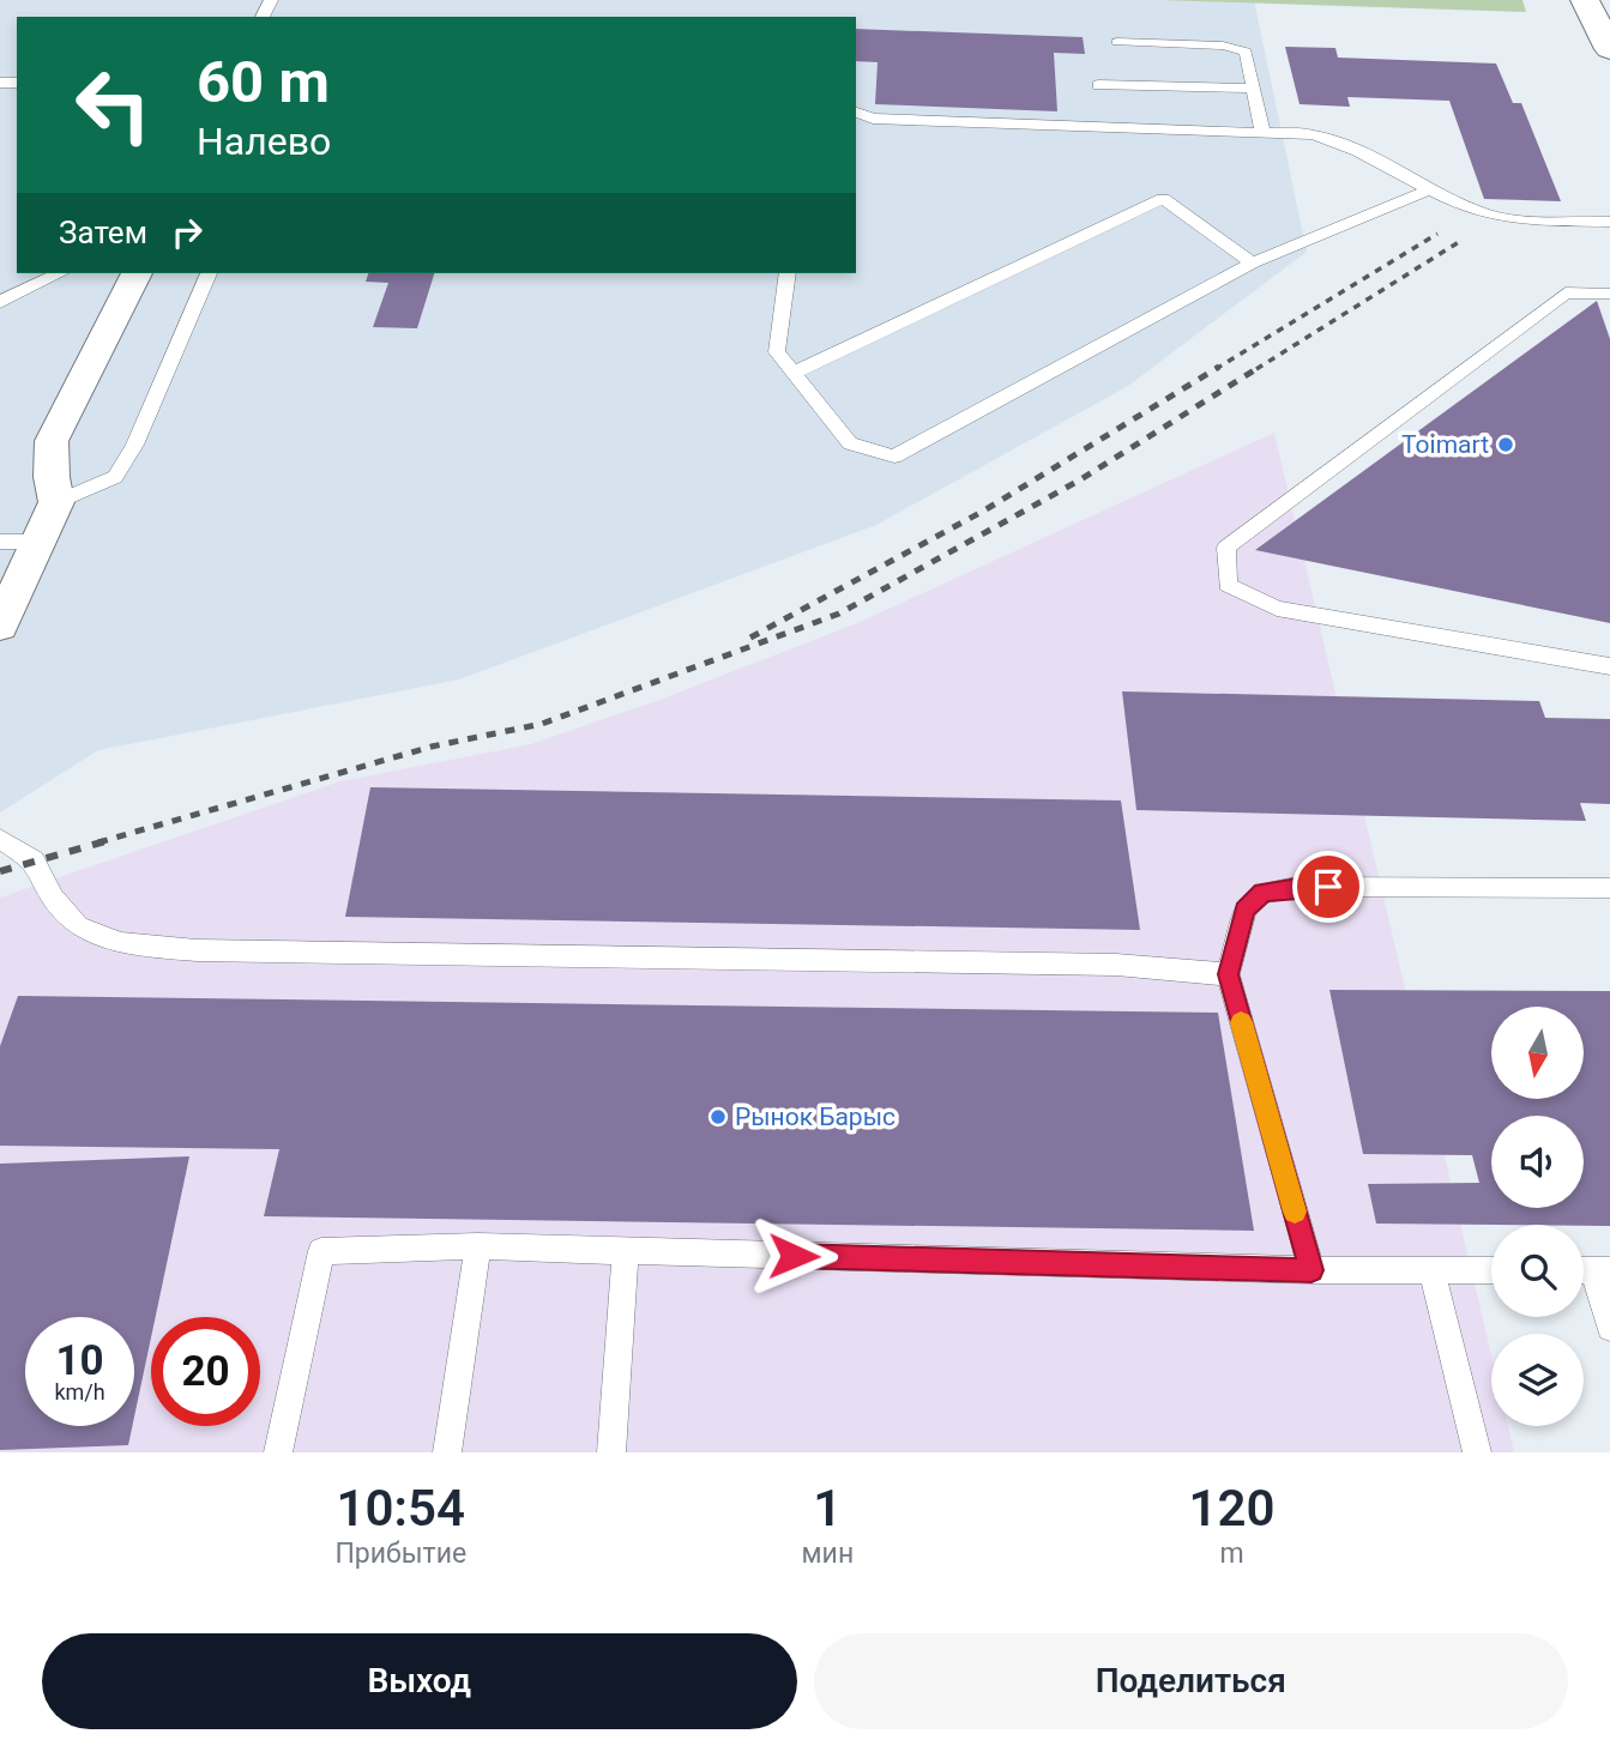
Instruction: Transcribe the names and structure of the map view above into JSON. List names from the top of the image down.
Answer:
{
  "places": ["Toimart", "Рынок Барыс"],
  "north": "bottom",
  "page": {
    "turn": ["60 m", "Налево"],
    "then": "Затем",
    "speed": "10 km/h",
    "limit": "20",
    "eta": [
      "10:54",
      "Прибытие",
      "1",
      "мин",
      "120",
      "m"
    ],
    "buttons": ["Выход", "Поделиться"]
  }
}
